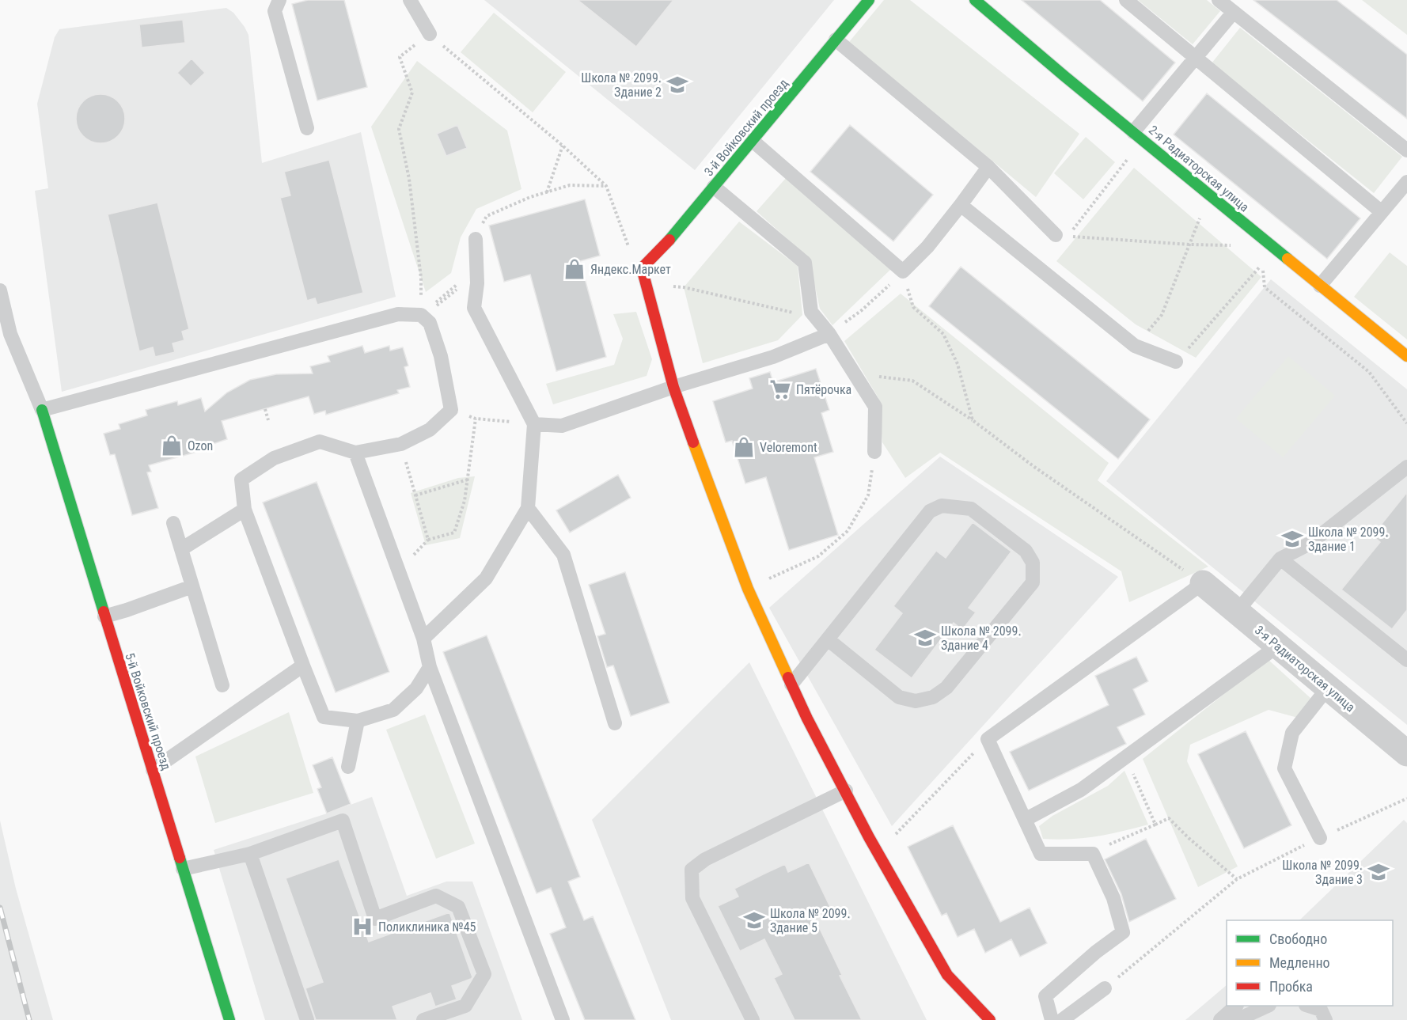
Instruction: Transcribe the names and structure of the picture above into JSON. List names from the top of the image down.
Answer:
{
  "streets": {
    "street": [
      "3-й Войковский проезд",
      "2-я Радиаторская улица",
      "3-я Радиаторская улица",
      "5-й Войковский проезд"
    ]
  },
  "places": {
    "school or university": [
      "Школа № 2099. Здание 2",
      "Школа № 2099. Здание 1",
      "Школа № 2099. Здание 4",
      "Школа № 2099. Здание 3",
      "Школа № 2099. Здание 5"
    ],
    "shop": ["Яндекс.Маркет", "Ozon", "Veloremont"],
    "supermarket": ["Пятёрочка"],
    "hospital": ["Поликлиника №45"]
  },
  "legend": ["Свободно", "Медленно", "Пробка"]
}
